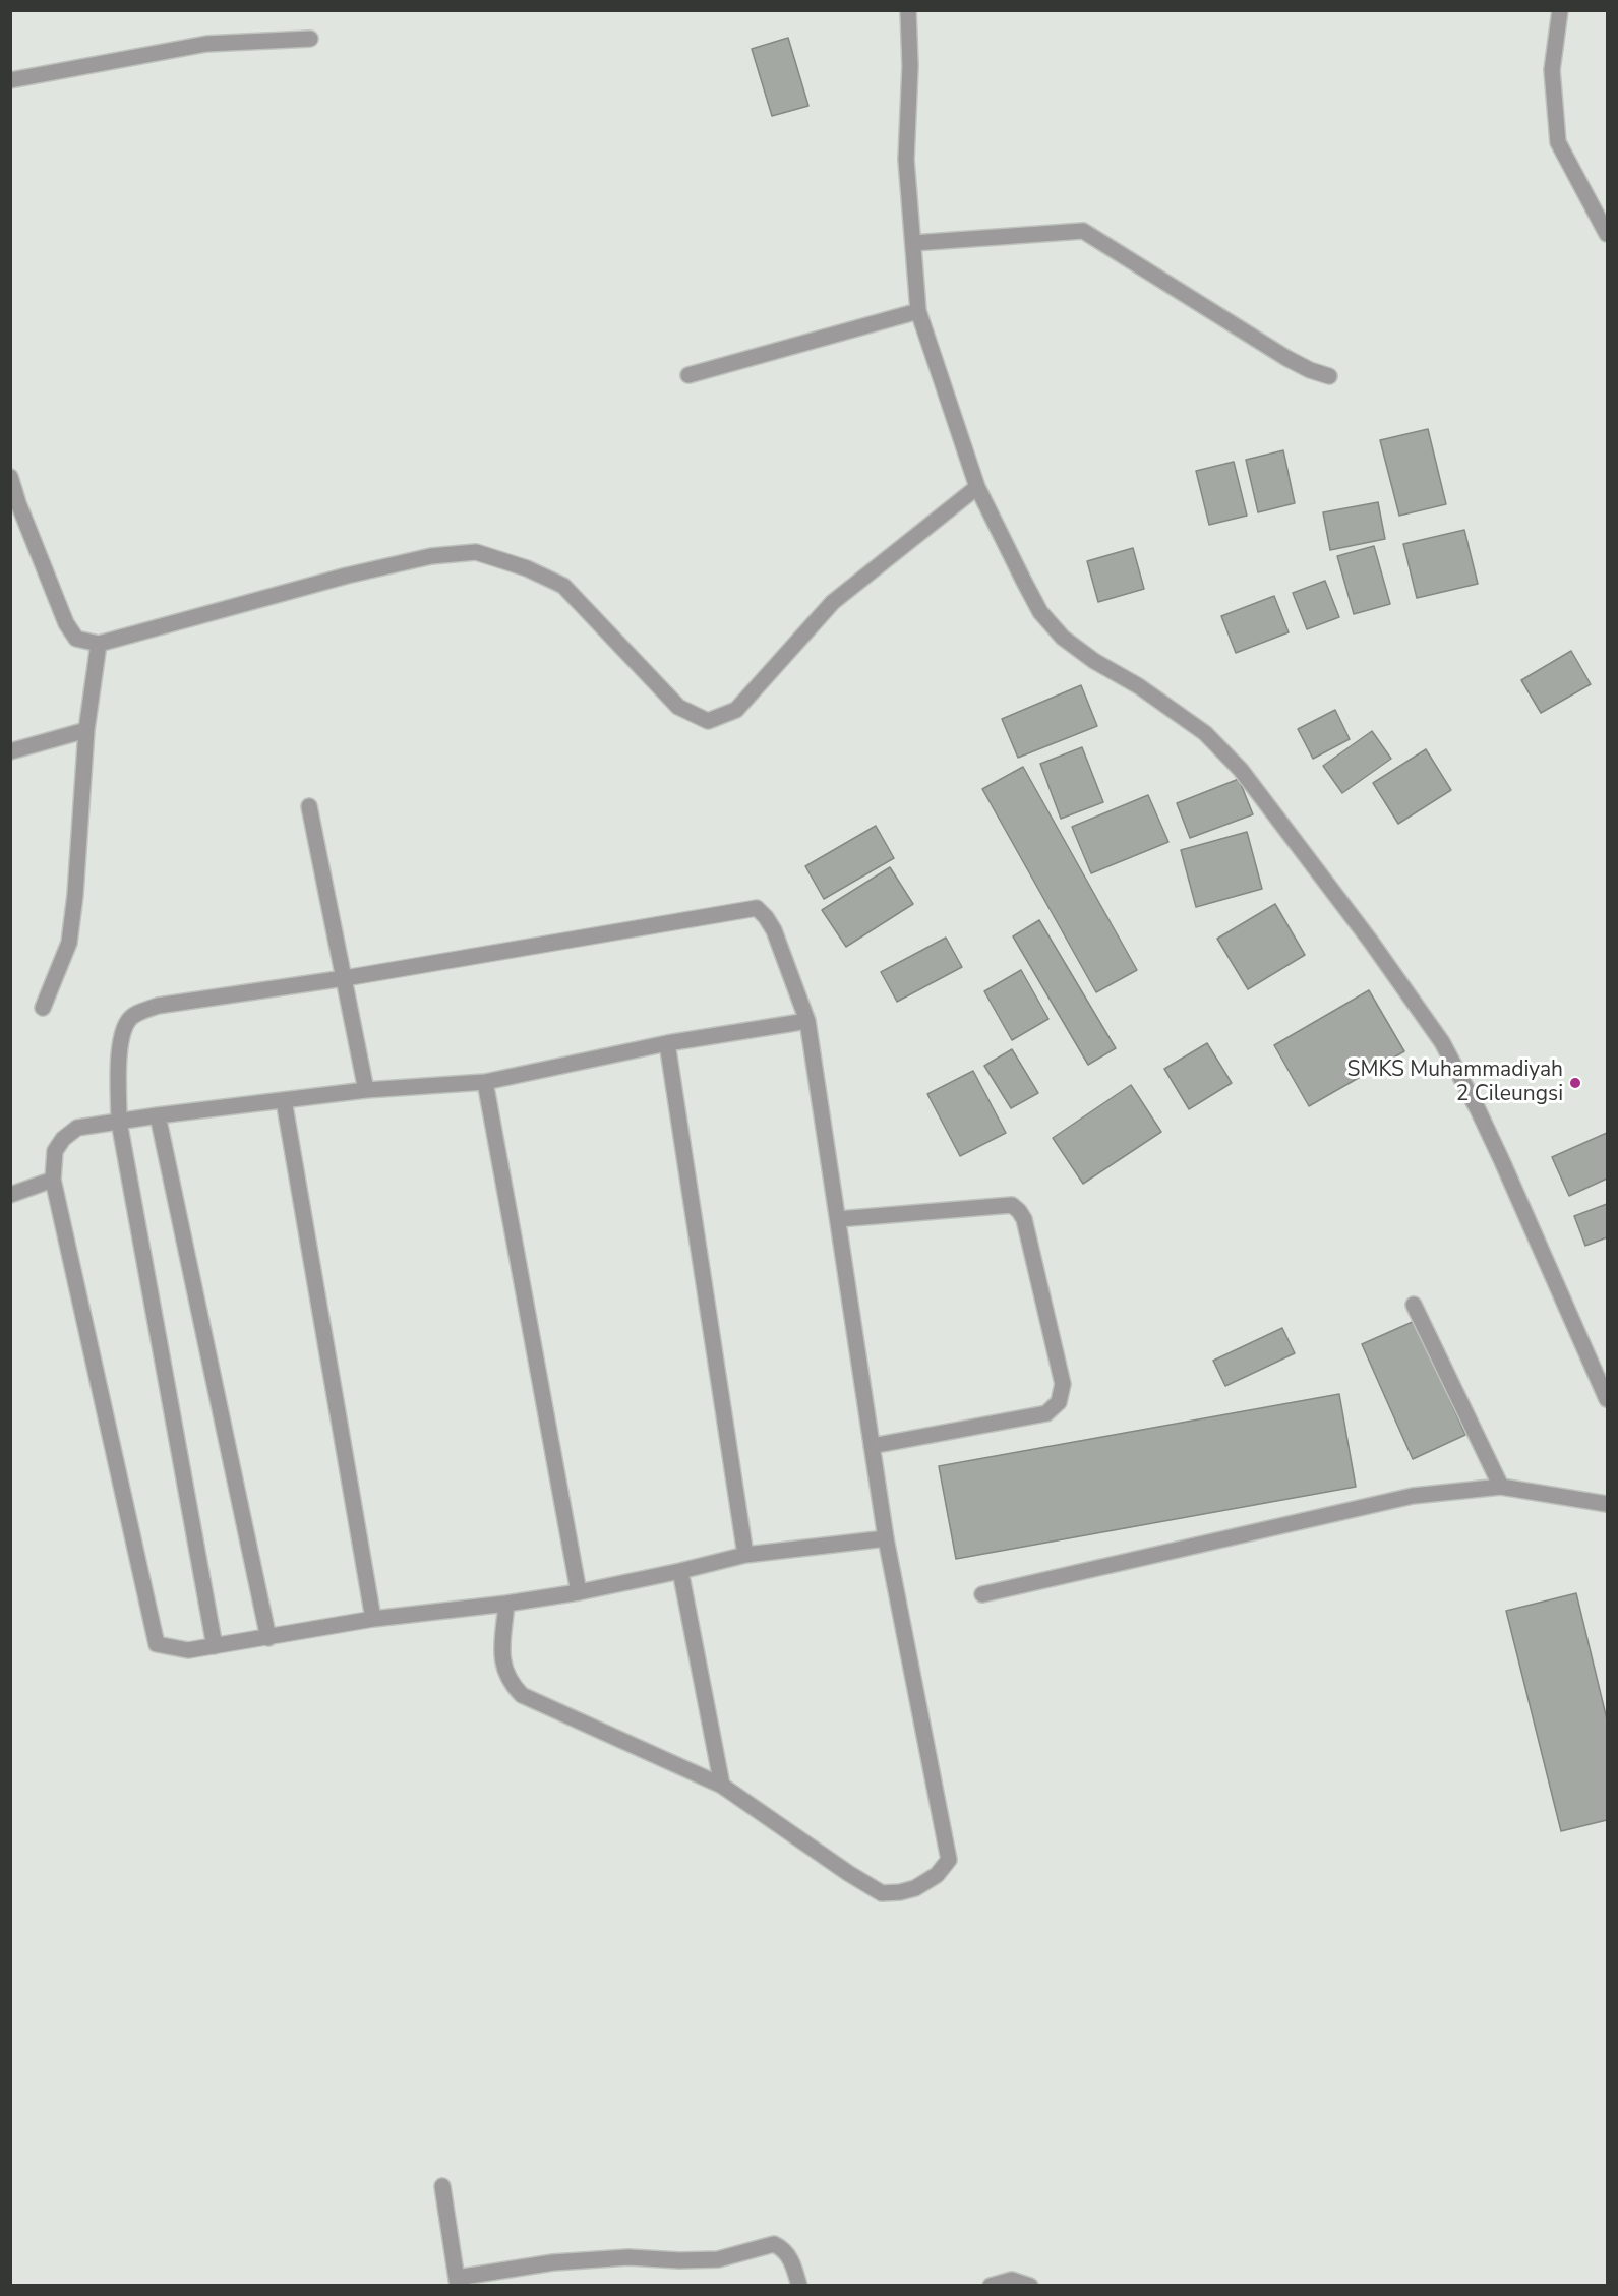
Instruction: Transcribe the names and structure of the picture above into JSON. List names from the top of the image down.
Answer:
{
  "places": ["SMKS Muhammadiyah 2 Cileungsi"]
}
